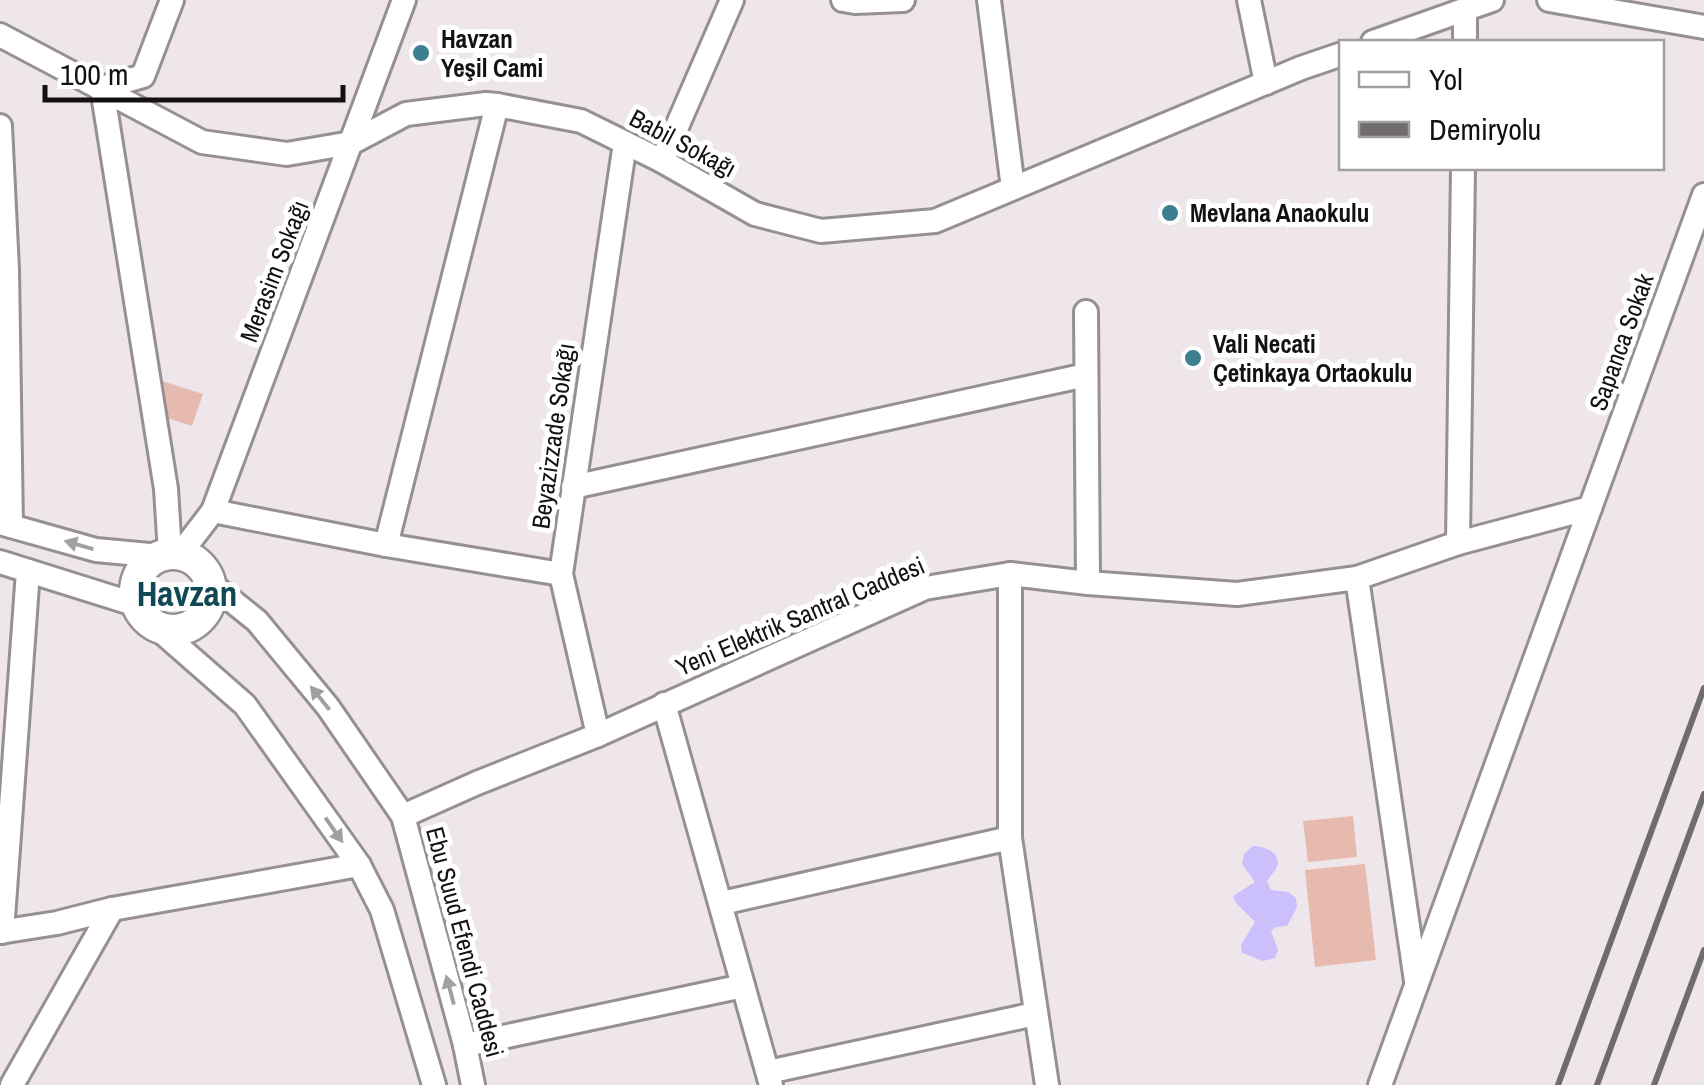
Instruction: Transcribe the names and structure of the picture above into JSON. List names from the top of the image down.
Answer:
{
  "streets": {
    "street": [
      "Babil Sokağı",
      "Merasim Sokağı",
      "Sapanca Sokak",
      "Beyazizzade Sokağı",
      "Yeni Elektrik Santral Caddesi",
      "Ebu Suud Efendi Caddesi"
    ]
  },
  "crossings": [
    ["Babil Sokağı", "Merasim Sokağı"],
    ["Babil Sokağı", "Beyazizzade Sokağı"],
    ["Merasim Sokağı", "Ebu Suud Efendi Caddesi"],
    ["Sapanca Sokak", "Yeni Elektrik Santral Caddesi"],
    ["Beyazizzade Sokağı", "Yeni Elektrik Santral Caddesi"],
    ["Yeni Elektrik Santral Caddesi", "Ebu Suud Efendi Caddesi"]
  ],
  "districts": ["Havzan"],
  "places": ["Havzan Yeşil Cami", "Mevlana Anaokulu", "Vali Necati Çetinkaya Ortaokulu"],
  "legend": ["Yol", "Demiryolu"],
  "scale_bar": "100 m"
}
